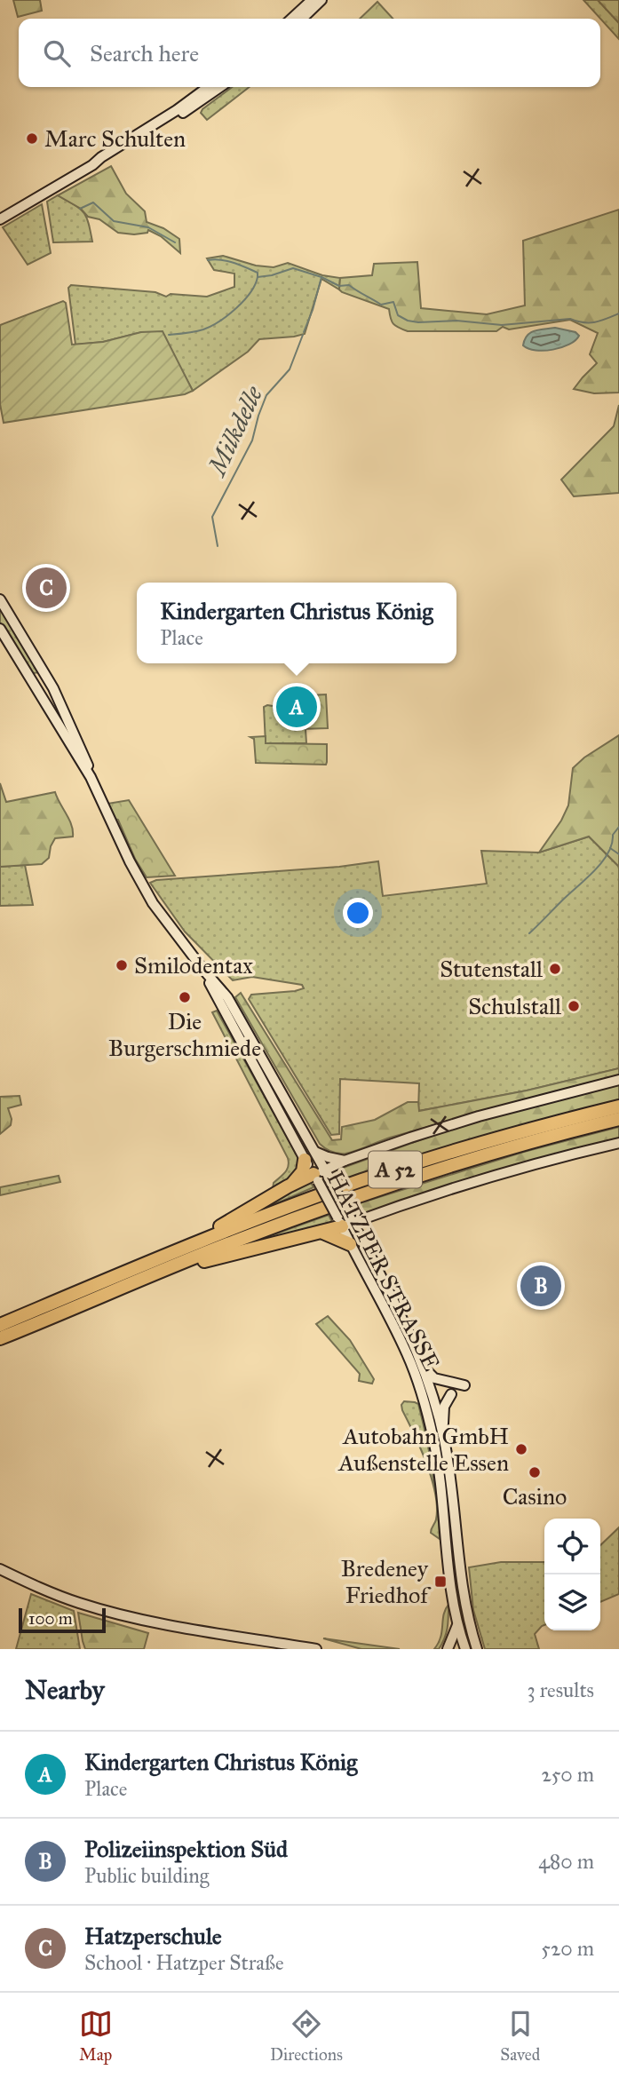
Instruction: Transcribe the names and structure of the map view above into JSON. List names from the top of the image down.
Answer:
{
  "streets": {
    "highway": ["A 52"],
    "main road": ["HATZPER STRASSE"]
  },
  "water": ["Milkdelle"],
  "places": {
    "other": [
      "Marc Schulten",
      "Smilodentax",
      "Stutenstall",
      "Die Burgerschmiede",
      "Schulstall",
      "Autobahn GmbH Außenstelle Essen",
      "Casino"
    ],
    "transit": ["Bredeney Friedhof"]
  },
  "scale_bar": "100 m",
  "page": {
    "search": "Search here",
    "pins": ["C", "A", "B"],
    "popup": ["Kindergarten Christus König", "Place"],
    "scale": "100 m",
    "heading": ["Nearby", "3 results"],
    "list": [
      {
        "mark": "A",
        "name": "Kindergarten Christus König",
        "note": "Place",
        "value": "250 m"
      },
      {
        "mark": "B",
        "name": "Polizeiinspektion Süd",
        "note": "Public building",
        "value": "480 m"
      },
      {
        "mark": "C",
        "name": "Hatzperschule",
        "note": "School · Hatzper Straße",
        "value": "520 m"
      }
    ],
    "nav": ["Map", "Directions", "Saved"]
  }
}
